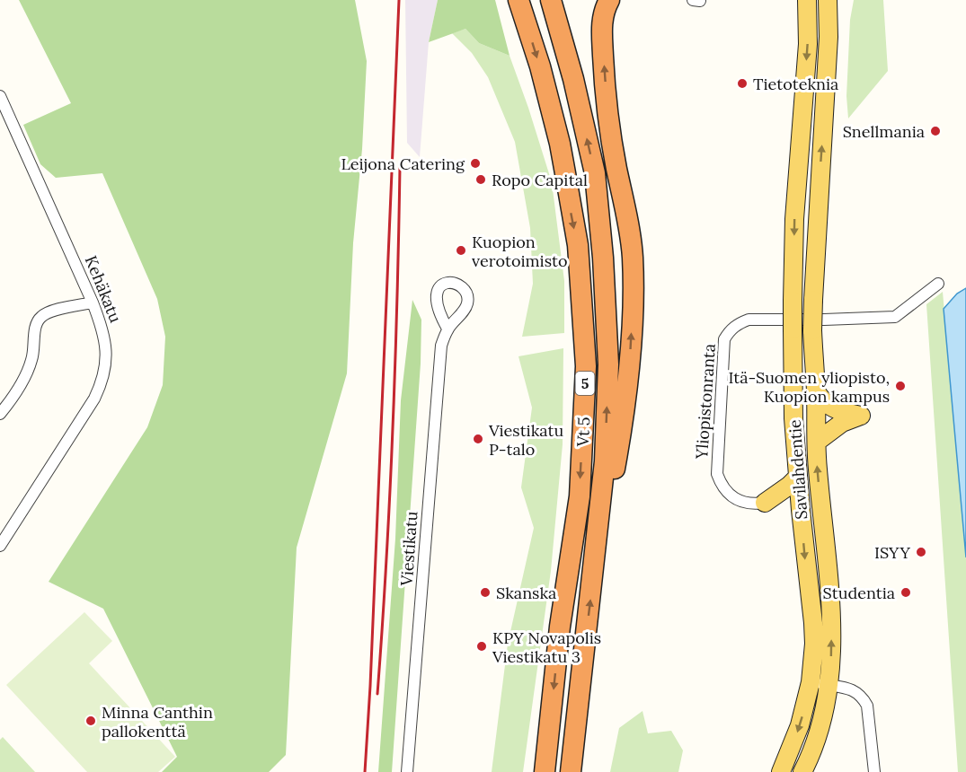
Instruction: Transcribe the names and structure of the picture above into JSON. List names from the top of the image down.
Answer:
{
  "streets": {
    "highway": ["5", "Vt 5"],
    "main road": ["Savilahdentie"],
    "street": ["Kehäkatu", "Yliopistonranta", "Viestikatu"]
  },
  "places": [
    "Tietoteknia",
    "Snellmania",
    "Leijona Catering",
    "Ropo Capital",
    "Kuopion verotoimisto",
    "Itä-Suomen yliopisto, Kuopion kampus",
    "Viestikatu P-talo",
    "ISYY",
    "Skanska",
    "Studentia",
    "KPY Novapolis Viestikatu 3",
    "Minna Canthin pallokenttä"
  ]
}
